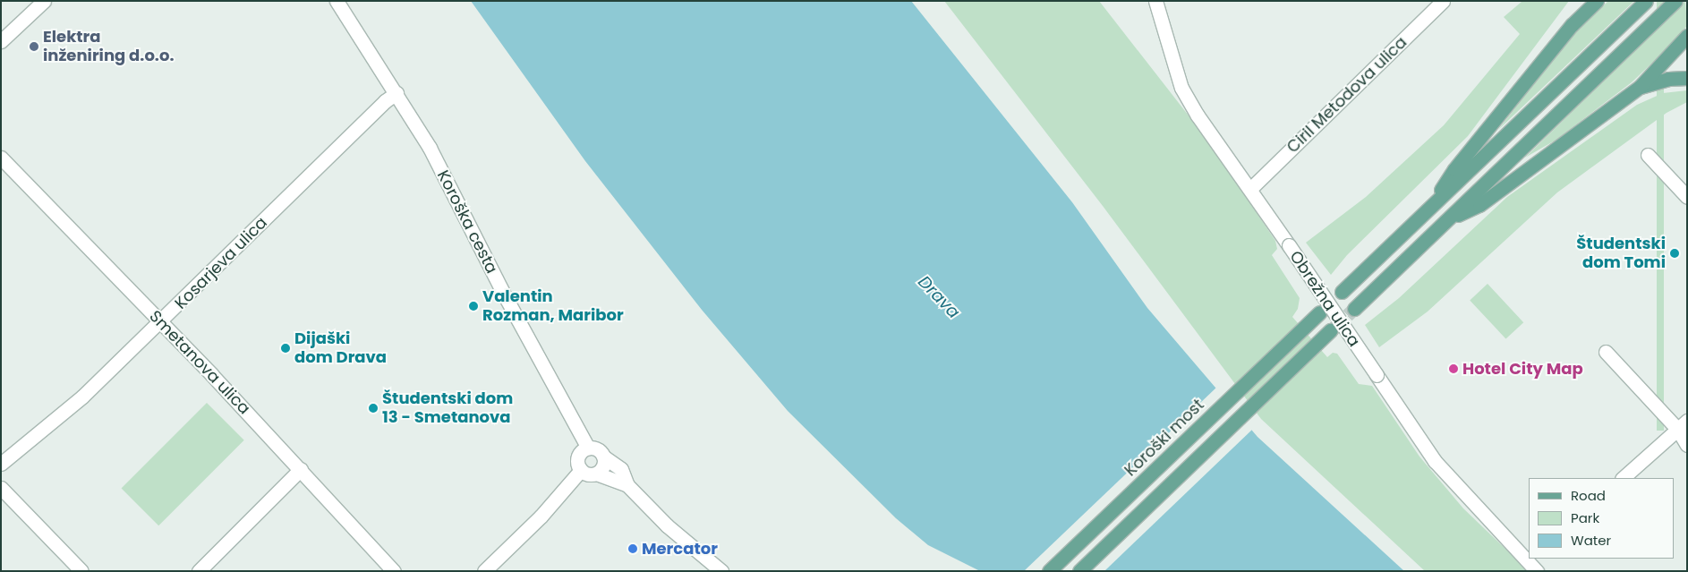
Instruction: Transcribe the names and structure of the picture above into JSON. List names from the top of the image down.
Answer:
{
  "streets": {
    "main road": ["Koroški most"],
    "street": [
      "Ciril Metodova ulica",
      "Koroška cesta",
      "Kosarjeva ulica",
      "Obrežna ulica",
      "Smetanova ulica"
    ]
  },
  "crossings": [
    ["Ciril Metodova ulica", "Obrežna ulica"],
    ["Koroška cesta", "Kosarjeva ulica"],
    ["Kosarjeva ulica", "Smetanova ulica"]
  ],
  "water": ["Drava"],
  "places": [
    "Elektra inženiring d.o.o.",
    "Študentski dom Tomi",
    "Valentin Rozman, Maribor",
    "Dijaški dom Drava",
    "Hotel City Map",
    "Študentski dom 13 - Smetanova",
    "Mercator"
  ],
  "legend": ["Road", "Park", "Water"]
}
